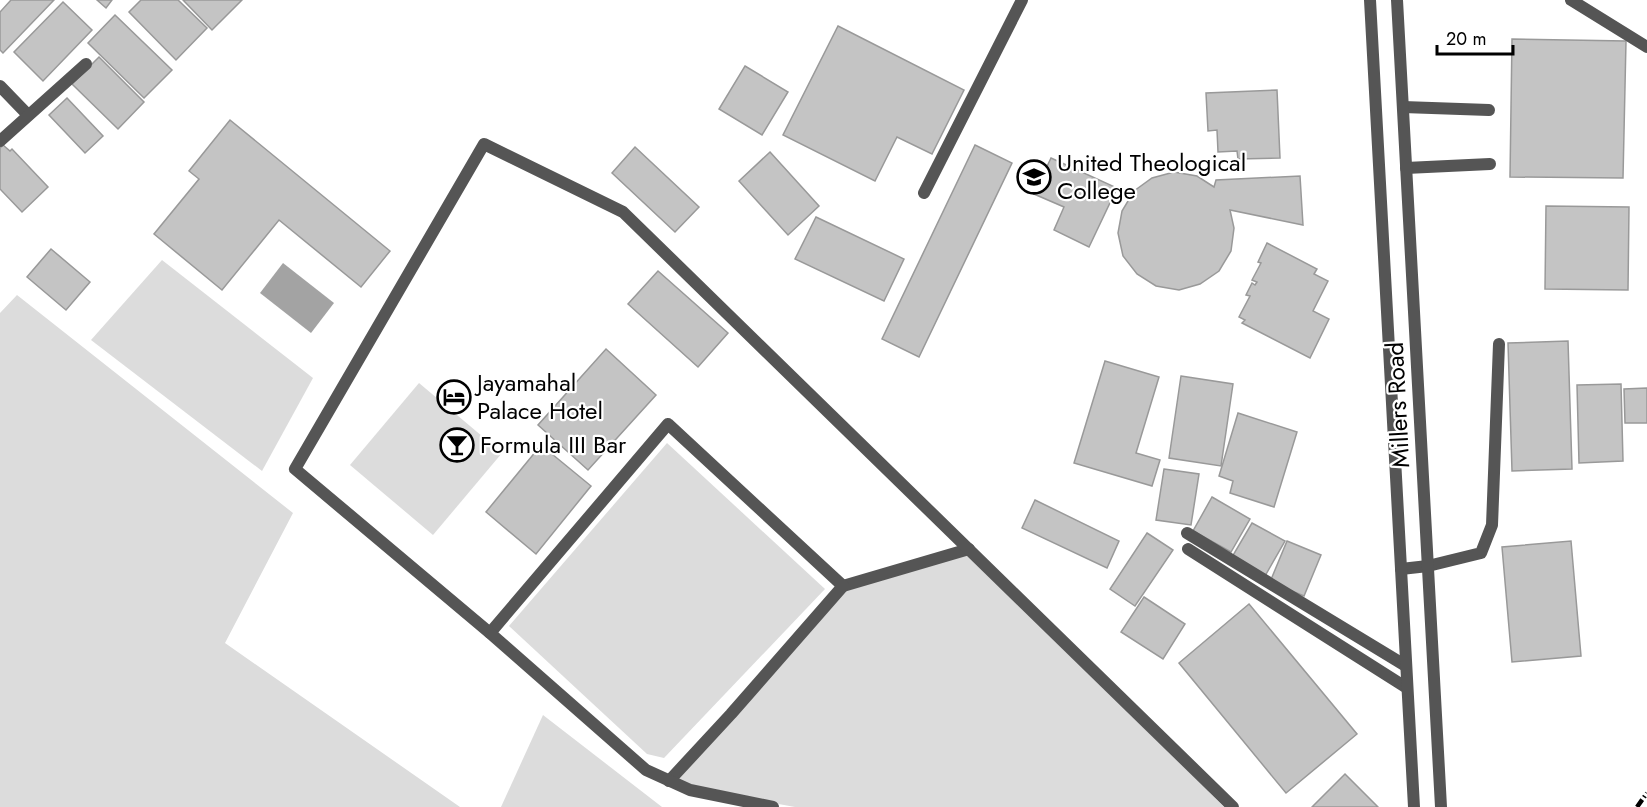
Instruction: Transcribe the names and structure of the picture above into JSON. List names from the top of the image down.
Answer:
{
  "streets": {
    "street": ["Millers Road"]
  },
  "places": {
    "school or university": ["United Theological College"],
    "hotel": ["Jayamahal Palace Hotel"],
    "bar": ["Formula III Bar"]
  },
  "scale_bar": "20 m"
}
